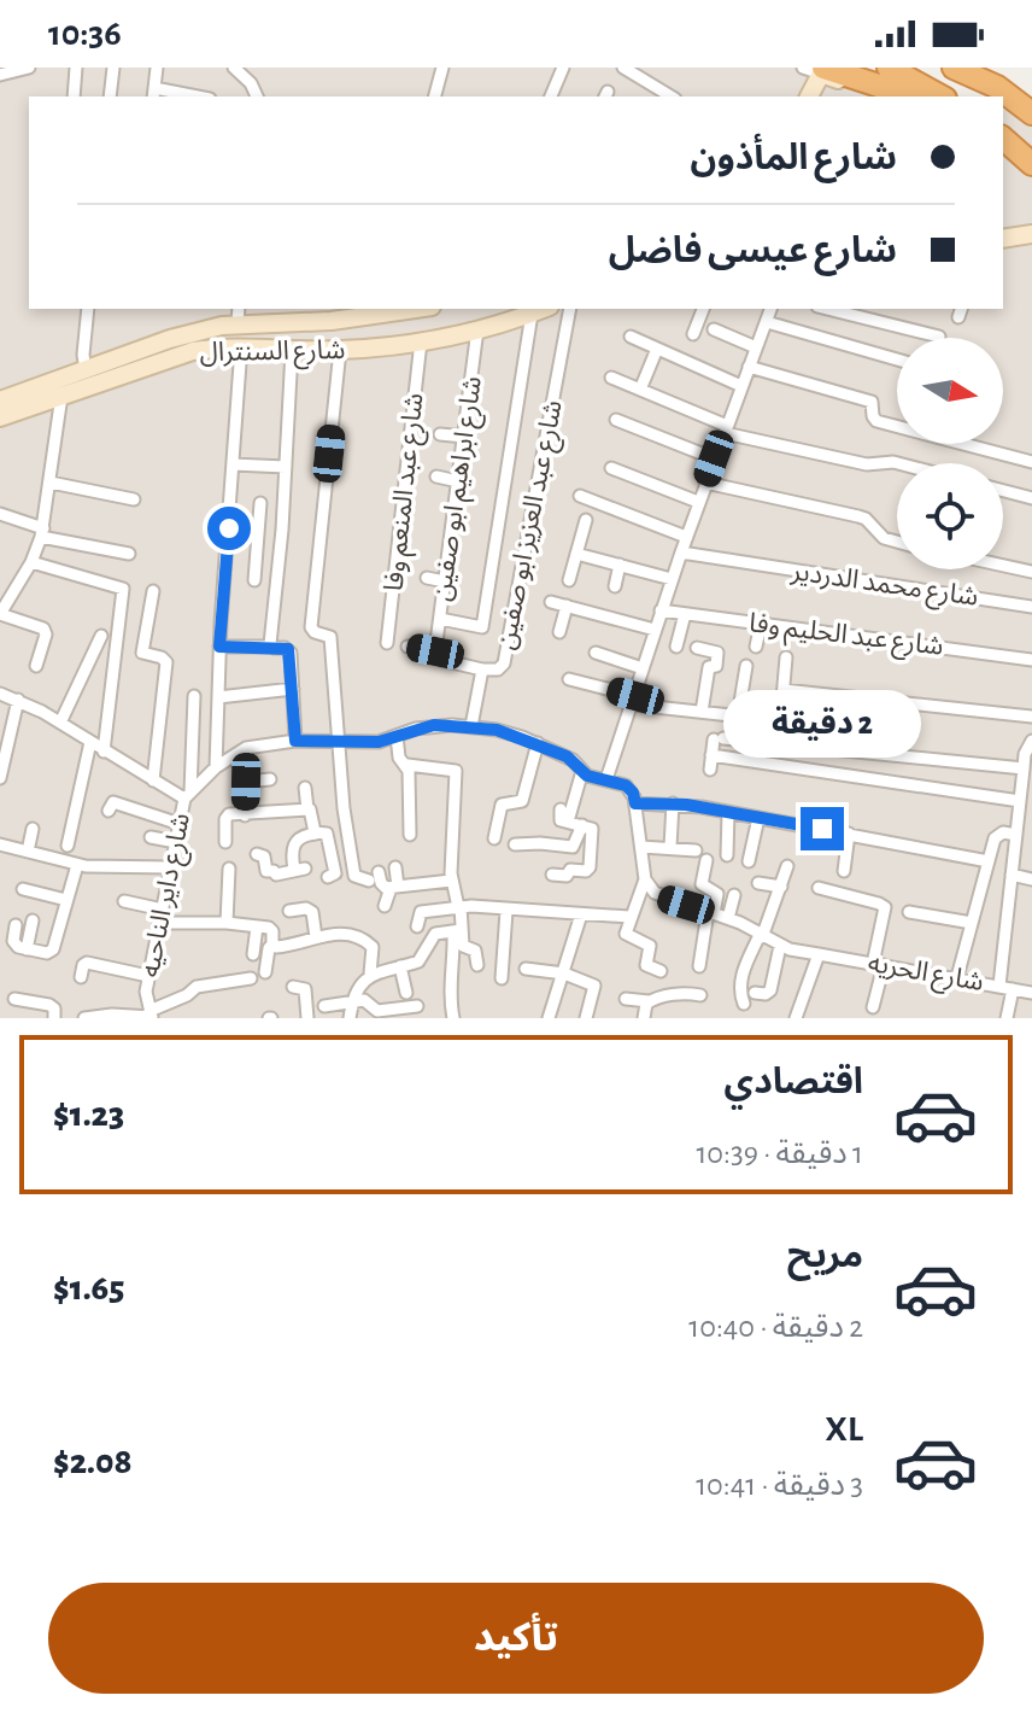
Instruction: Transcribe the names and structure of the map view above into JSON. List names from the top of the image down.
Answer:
{
  "streets": {
    "street": [
      "شارع السنترال",
      "شارع ابراهيم ابو صفين",
      "شارع عبد المنعم وفا",
      "شارع عبد العزيز ابو صفين",
      "شارع محمد الدردير",
      "شارع عبد الحليم وفا",
      "شارع داير الناحيه",
      "شارع الحريه"
    ]
  },
  "crossings": [
    ["شارع السنترال", "شارع ابراهيم ابو صفين"],
    ["شارع السنترال", "شارع عبد المنعم وفا"],
    ["شارع عبد العزيز ابو صفين", "شارع داير الناحيه"]
  ],
  "north": "right",
  "page": {
    "status": "10:36",
    "banner": ["شارع المأذون", "شارع عيسى فاضل"],
    "bubble": "2 دقيقة",
    "list": [
      {
        "name": "اقتصادي",
        "note": "1 دقيقة · 10:39",
        "value": "$1.23"
      },
      {
        "name": "مريح",
        "note": "2 دقيقة · 10:40",
        "value": "$1.65"
      },
      {
        "name": "XL",
        "note": "3 دقيقة · 10:41",
        "value": "$2.08"
      }
    ],
    "buttons": "تأكيد"
  }
}
